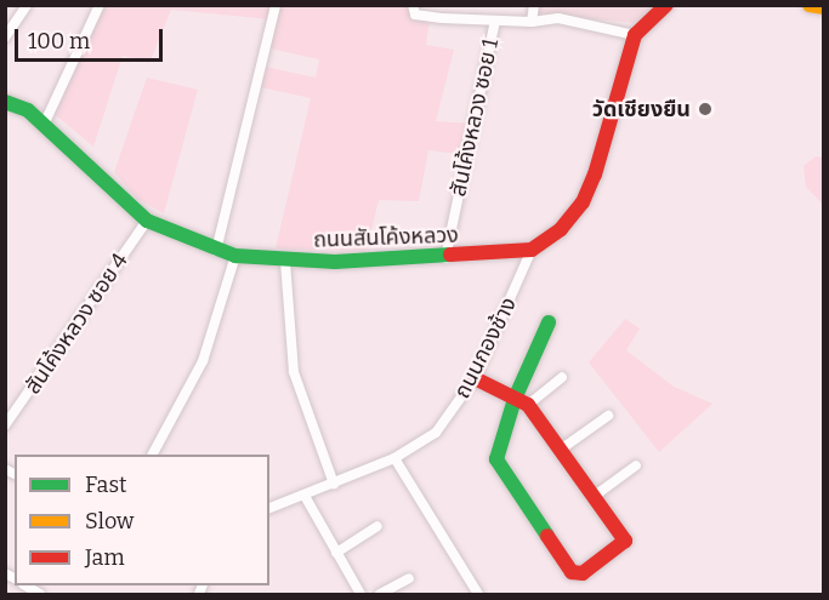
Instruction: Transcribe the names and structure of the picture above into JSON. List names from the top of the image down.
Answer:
{
  "streets": {
    "street": [
      "สันโค้งหลวง ซอย 1",
      "ถนนสันโค้งหลวง",
      "สันโค้งหลวง ซอย 4",
      "ถนนกองช้าง"
    ]
  },
  "crossings": [
    ["สันโค้งหลวง ซอย 1", "ถนนสันโค้งหลวง"],
    ["ถนนสันโค้งหลวง", "สันโค้งหลวง ซอย 4"],
    ["ถนนสันโค้งหลวง", "ถนนกองช้าง"]
  ],
  "places": ["วัดเชียงยืน"],
  "legend": ["Fast", "Slow", "Jam"],
  "scale_bar": "100 m"
}
